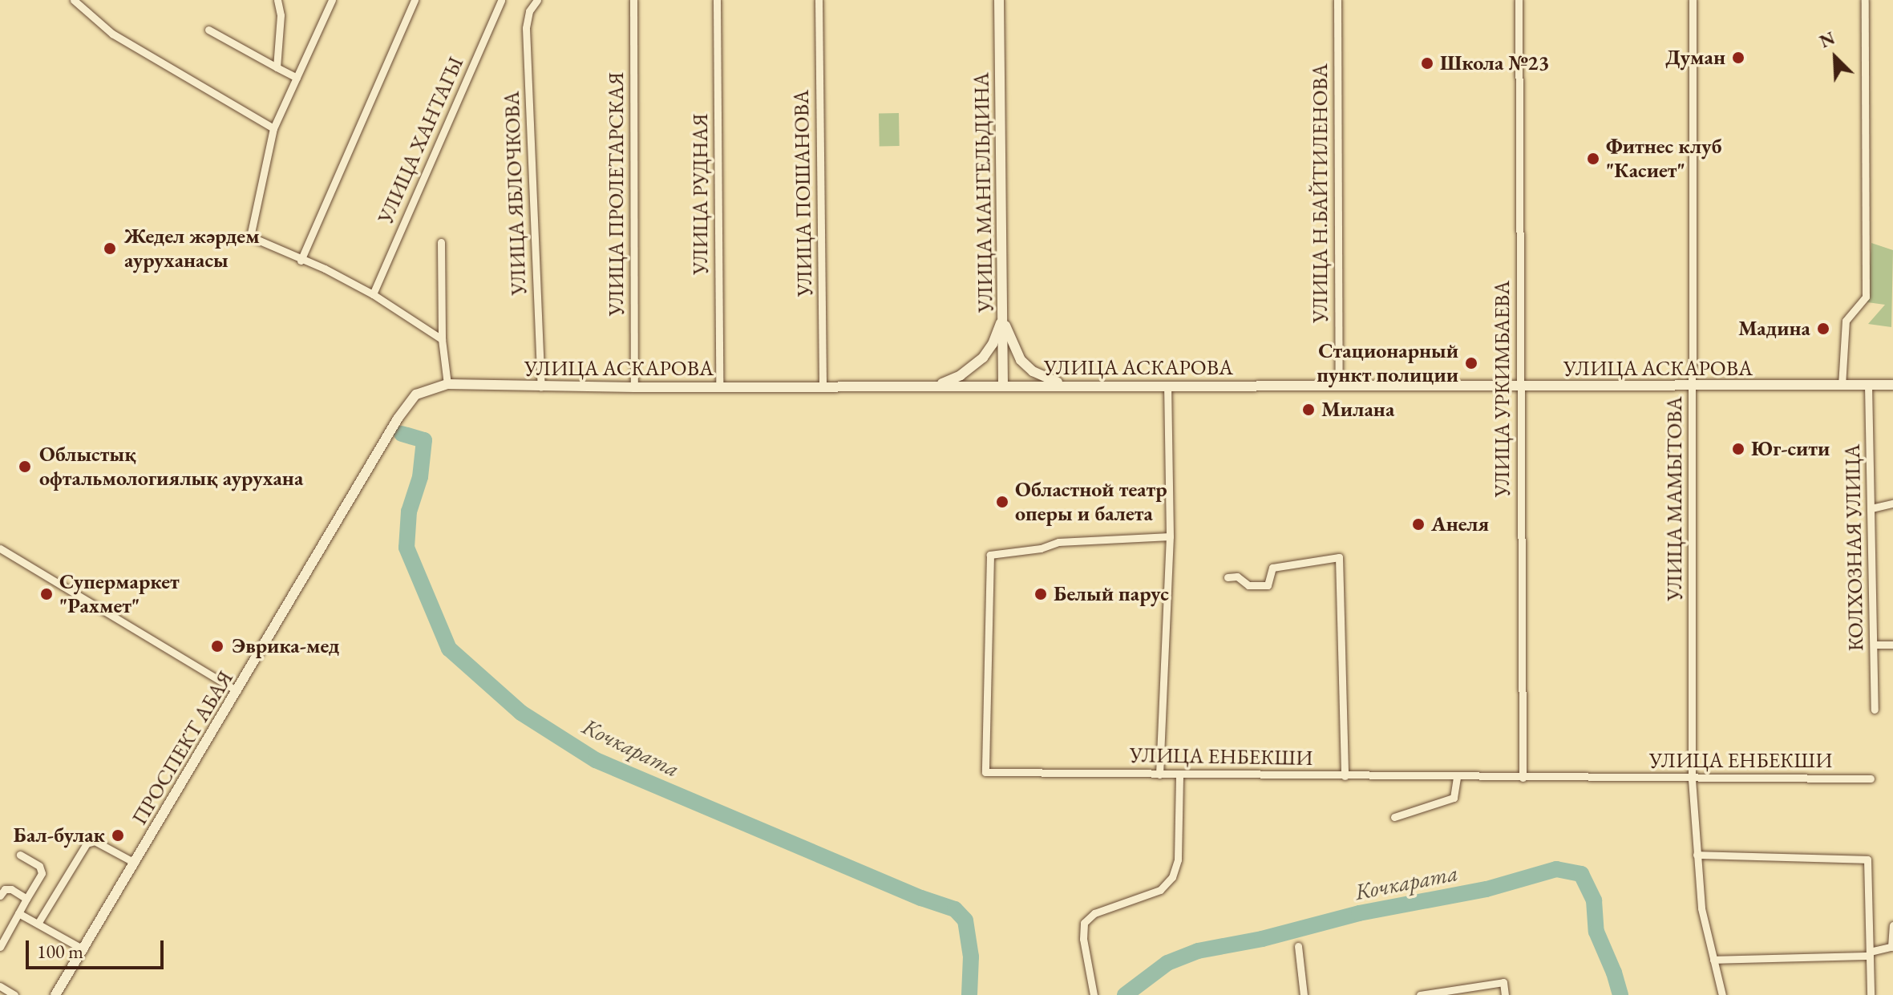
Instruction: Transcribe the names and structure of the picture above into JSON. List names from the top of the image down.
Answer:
{
  "streets": {
    "main road": ["УЛИЦА МАНГЕЛЬДИНА", "УЛИЦА АСКАРОВА", "ПРОСПЕКТ АБАЯ"],
    "street": [
      "УЛИЦА ХАНТАГЫ",
      "УЛИЦА ЯБЛОЧКОВА",
      "УЛИЦА ПОШАНОВА",
      "УЛИЦА Н.БАЙТИЛЕНОВА",
      "УЛИЦА ПРОЛЕТАРСКАЯ",
      "УЛИЦА РУДНАЯ",
      "УЛИЦА УРКИМБАЕВА",
      "УЛИЦА МАМЫТОВА",
      "КОЛХОЗНАЯ УЛИЦА",
      "УЛИЦА ЕНБЕКШИ"
    ]
  },
  "crossings": [
    ["УЛИЦА МАНГЕЛЬДИНА", "УЛИЦА АСКАРОВА"],
    ["УЛИЦА ЯБЛОЧКОВА", "УЛИЦА АСКАРОВА"],
    ["УЛИЦА ПОШАНОВА", "УЛИЦА АСКАРОВА"],
    ["УЛИЦА Н.БАЙТИЛЕНОВА", "УЛИЦА АСКАРОВА"],
    ["УЛИЦА ПРОЛЕТАРСКАЯ", "УЛИЦА АСКАРОВА"],
    ["УЛИЦА РУДНАЯ", "УЛИЦА АСКАРОВА"],
    ["УЛИЦА АСКАРОВА", "УЛИЦА УРКИМБАЕВА"],
    ["УЛИЦА АСКАРОВА", "УЛИЦА МАМЫТОВА"],
    ["УЛИЦА АСКАРОВА", "КОЛХОЗНАЯ УЛИЦА"],
    ["УЛИЦА АСКАРОВА", "ПРОСПЕКТ АБАЯ"],
    ["УЛИЦА УРКИМБАЕВА", "УЛИЦА ЕНБЕКШИ"],
    ["УЛИЦА МАМЫТОВА", "УЛИЦА ЕНБЕКШИ"]
  ],
  "water": ["Кочкарата"],
  "places": [
    "Думан",
    "Школа №23",
    "Фитнес клуб \"Касиет\"",
    "Жедел жәрдем ауруханасы",
    "Мадина",
    "Стационарный пункт полиции",
    "Милана",
    "Юг-сити",
    "Облыстық офтальмологиялық аурухана",
    "Областной театр оперы и балета",
    "Анеля",
    "Супермаркет \"Рахмет\"",
    "Белый парус",
    "Эврика-мед",
    "Бал-булак"
  ],
  "scale_bar": "100 m",
  "north": "top left"
}
